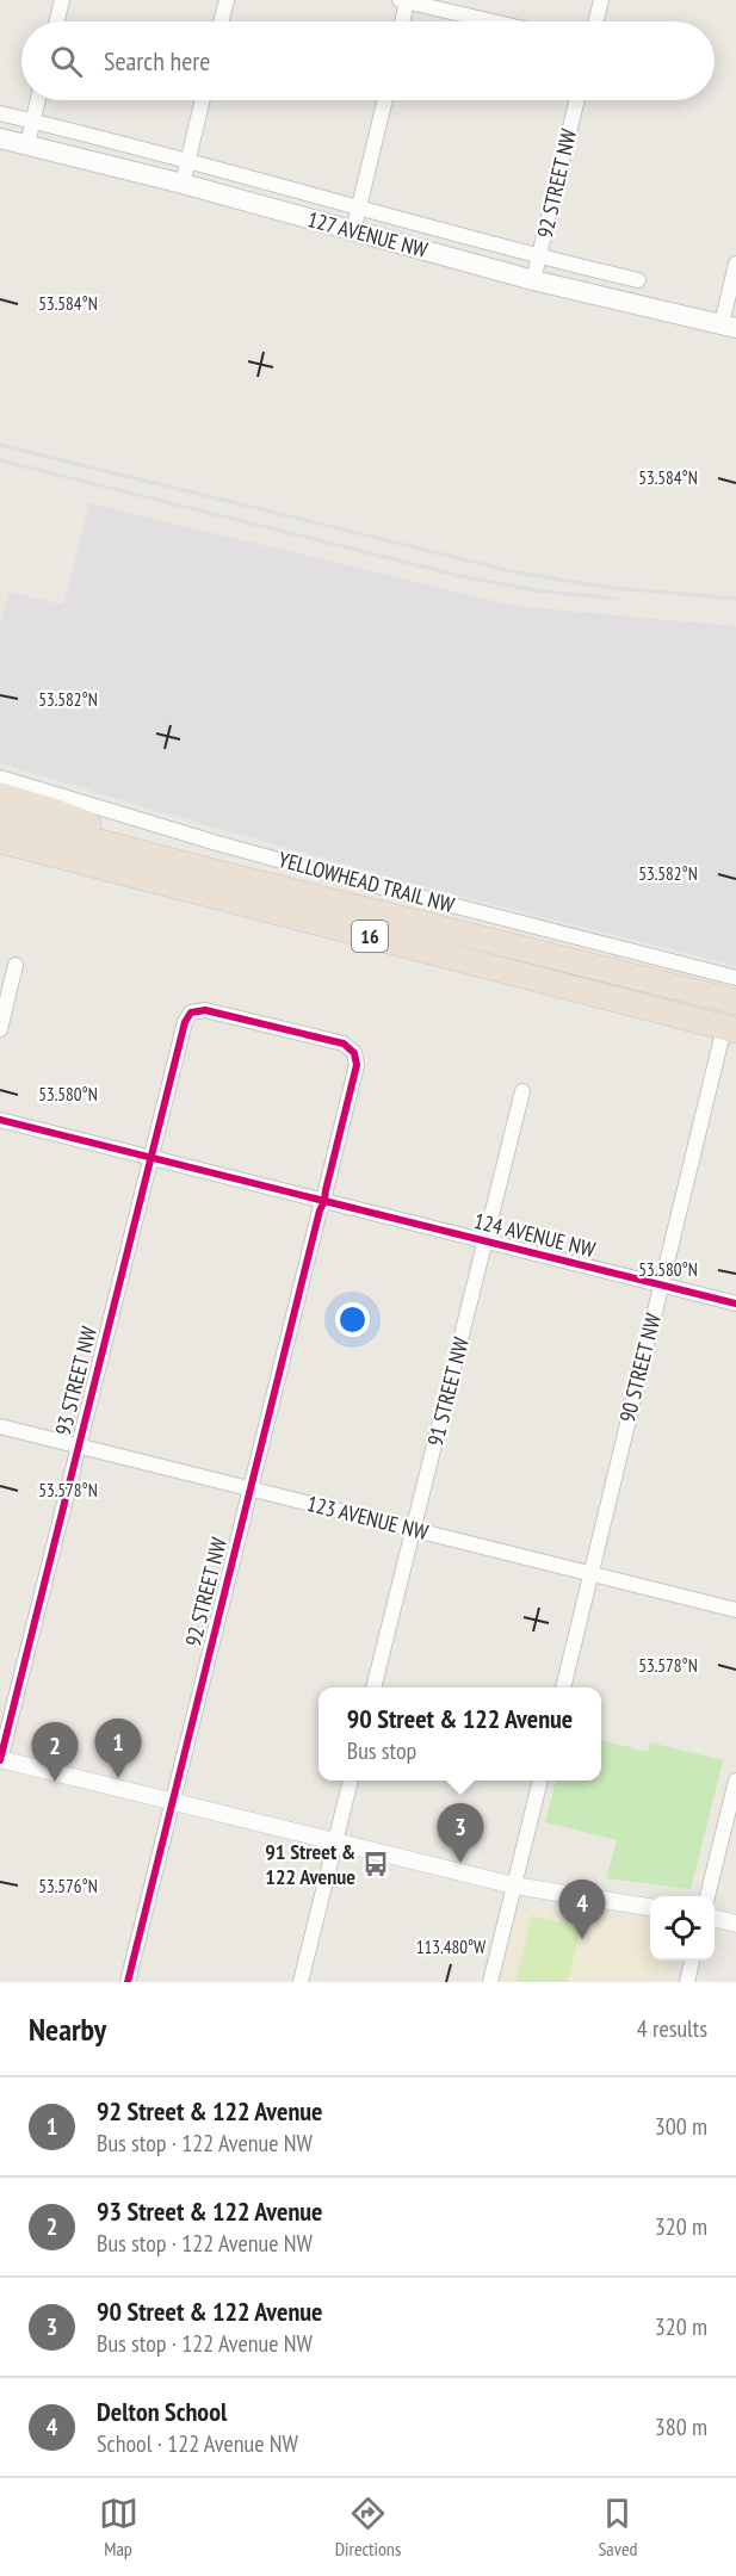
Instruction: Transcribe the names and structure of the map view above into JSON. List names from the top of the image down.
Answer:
{
  "streets": {
    "highway": ["YELLOWHEAD TRAIL NW", "16"],
    "main road": ["127 AVENUE NW"],
    "street": [
      "92 STREET NW",
      "124 AVENUE NW",
      "90 STREET NW",
      "93 STREET NW",
      "91 STREET NW",
      "123 AVENUE NW"
    ]
  },
  "crossings": [
    ["92 STREET NW", "127 AVENUE NW"],
    ["92 STREET NW", "124 AVENUE NW"],
    ["92 STREET NW", "93 STREET NW"],
    ["92 STREET NW", "123 AVENUE NW"],
    ["16", "90 STREET NW"],
    ["124 AVENUE NW", "90 STREET NW"],
    ["124 AVENUE NW", "93 STREET NW"],
    ["124 AVENUE NW", "91 STREET NW"],
    ["90 STREET NW", "123 AVENUE NW"],
    ["93 STREET NW", "123 AVENUE NW"],
    ["91 STREET NW", "123 AVENUE NW"]
  ],
  "places": {
    "bus stop": ["91 Street & 122 Avenue"]
  },
  "page": {
    "search": "Search here",
    "popup": ["90 Street & 122 Avenue", "Bus stop"],
    "pins": [
      "1",
      "2",
      "3",
      "4"
    ],
    "heading": ["Nearby", "4 results"],
    "list": [
      {
        "mark": "1",
        "name": "92 Street & 122 Avenue",
        "note": "Bus stop · 122 Avenue NW",
        "value": "300 m"
      },
      {
        "mark": "2",
        "name": "93 Street & 122 Avenue",
        "note": "Bus stop · 122 Avenue NW",
        "value": "320 m"
      },
      {
        "mark": "3",
        "name": "90 Street & 122 Avenue",
        "note": "Bus stop · 122 Avenue NW",
        "value": "320 m"
      },
      {
        "mark": "4",
        "name": "Delton School",
        "note": "School · 122 Avenue NW",
        "value": "380 m"
      }
    ],
    "nav": ["Map", "Directions", "Saved"]
  },
  "coordinates": [
    "53.584°N",
    "53.582°N",
    "53.580°N",
    "53.578°N",
    "53.576°N",
    "113.480°W"
  ]
}
